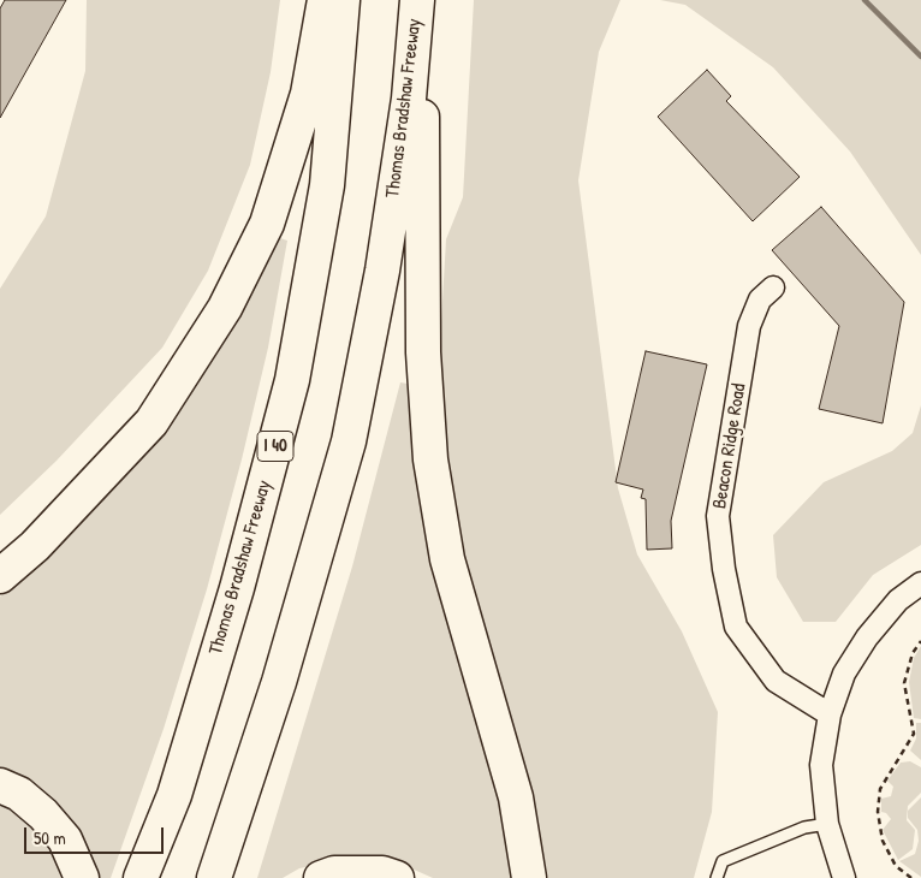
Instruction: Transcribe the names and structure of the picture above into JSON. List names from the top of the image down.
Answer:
{
  "streets": {
    "highway": ["Thomas Bradshaw Freeway", "I 40"],
    "street": ["Beacon Ridge Road"]
  },
  "scale_bar": "50 m"
}
